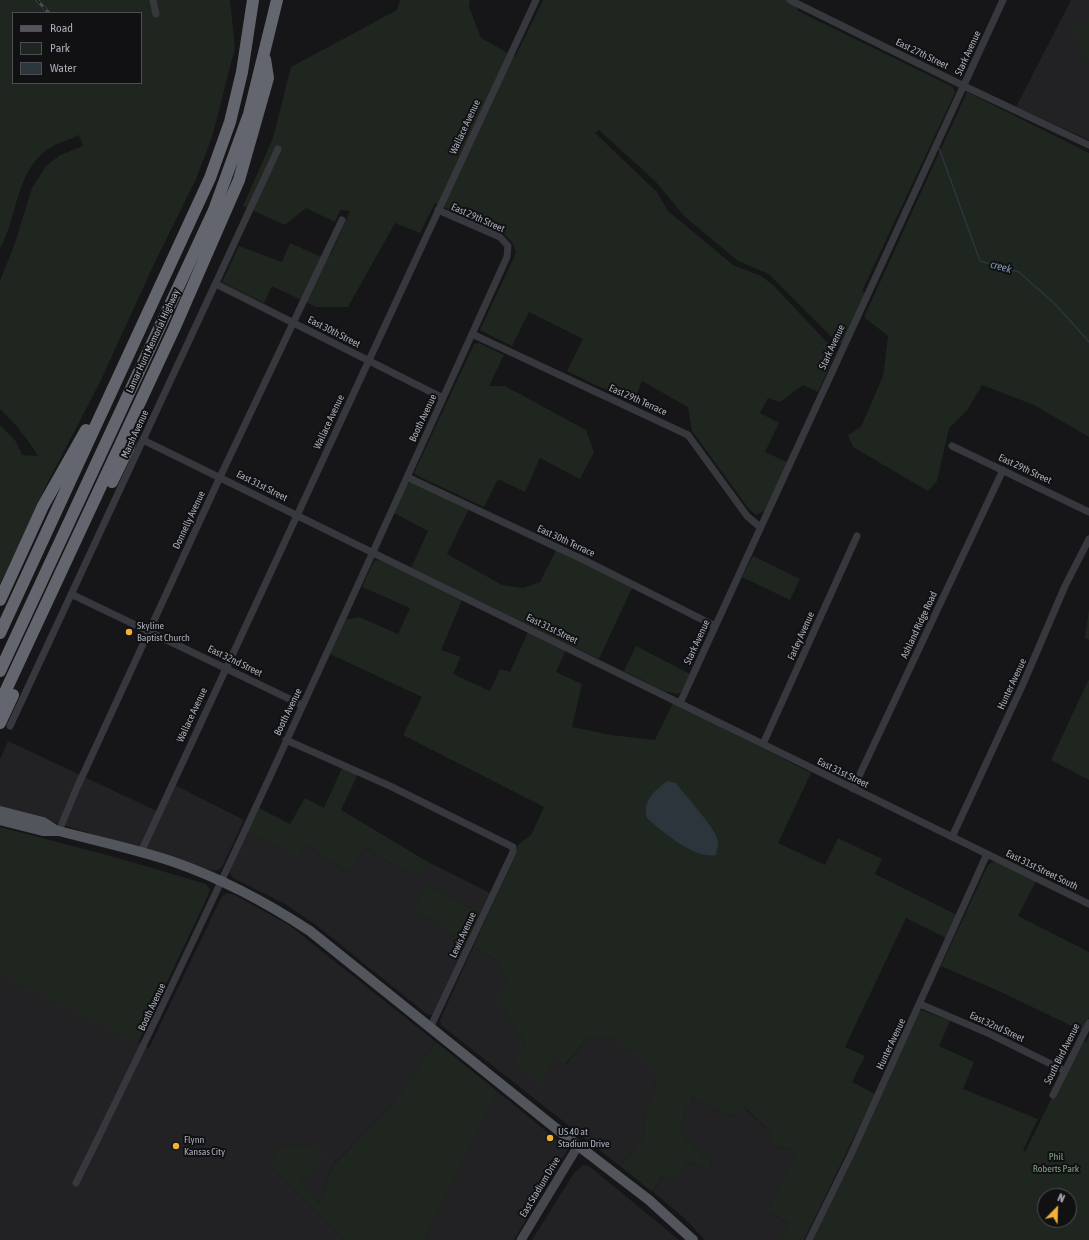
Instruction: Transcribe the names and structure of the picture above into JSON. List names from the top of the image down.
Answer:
{
  "streets": {
    "highway": ["Lamar Hunt Memorial Highway"],
    "main road": ["East Stadium Drive"],
    "street": [
      "Stark Avenue",
      "East 27th Street",
      "Wallace Avenue",
      "East 29th Street",
      "East 30th Street",
      "East 29th Terrace",
      "Booth Avenue",
      "Marsh Avenue",
      "East 31st Street",
      "Donnelly Avenue",
      "East 30th Terrace",
      "Ashland Ridge Road",
      "Farley Avenue",
      "East 32nd Street",
      "Hunter Avenue",
      "East 31st Street South",
      "Lewis Avenue",
      "South Bird Avenue"
    ]
  },
  "crossings": [
    ["Stark Avenue", "East 27th Street"],
    ["Stark Avenue", "East 29th Terrace"],
    ["Stark Avenue", "East 31st Street"],
    ["Stark Avenue", "East 30th Terrace"],
    ["Wallace Avenue", "East 29th Street"],
    ["Wallace Avenue", "East 30th Street"],
    ["Wallace Avenue", "East 31st Street"],
    ["Wallace Avenue", "East 32nd Street"],
    ["East 29th Street", "Booth Avenue"],
    ["East 29th Street", "Ashland Ridge Road"],
    ["East 30th Street", "Booth Avenue"],
    ["East 30th Street", "Marsh Avenue"],
    ["East 30th Street", "Donnelly Avenue"],
    ["East 29th Terrace", "Booth Avenue"],
    ["Booth Avenue", "East 31st Street"],
    ["Booth Avenue", "East 30th Terrace"],
    ["Booth Avenue", "East 32nd Street"],
    ["Booth Avenue", "Lewis Avenue"],
    ["Marsh Avenue", "East 31st Street"],
    ["Marsh Avenue", "East 32nd Street"],
    ["East 31st Street", "Donnelly Avenue"],
    ["East 31st Street", "Ashland Ridge Road"],
    ["East 31st Street", "Farley Avenue"],
    ["East 31st Street", "Hunter Avenue"],
    ["East 31st Street", "East 31st Street South"],
    ["Donnelly Avenue", "East 32nd Street"],
    ["East 32nd Street", "Hunter Avenue"],
    ["East 32nd Street", "South Bird Avenue"],
    ["Hunter Avenue", "East 31st Street South"]
  ],
  "water": ["creek"],
  "parks": ["Phil Roberts Park"],
  "places": ["Skyline Baptist Church", "US 40 at Stadium Drive", "Flynn Kansas City"],
  "legend": ["Road", "Park", "Water"],
  "north": "top right"
}
